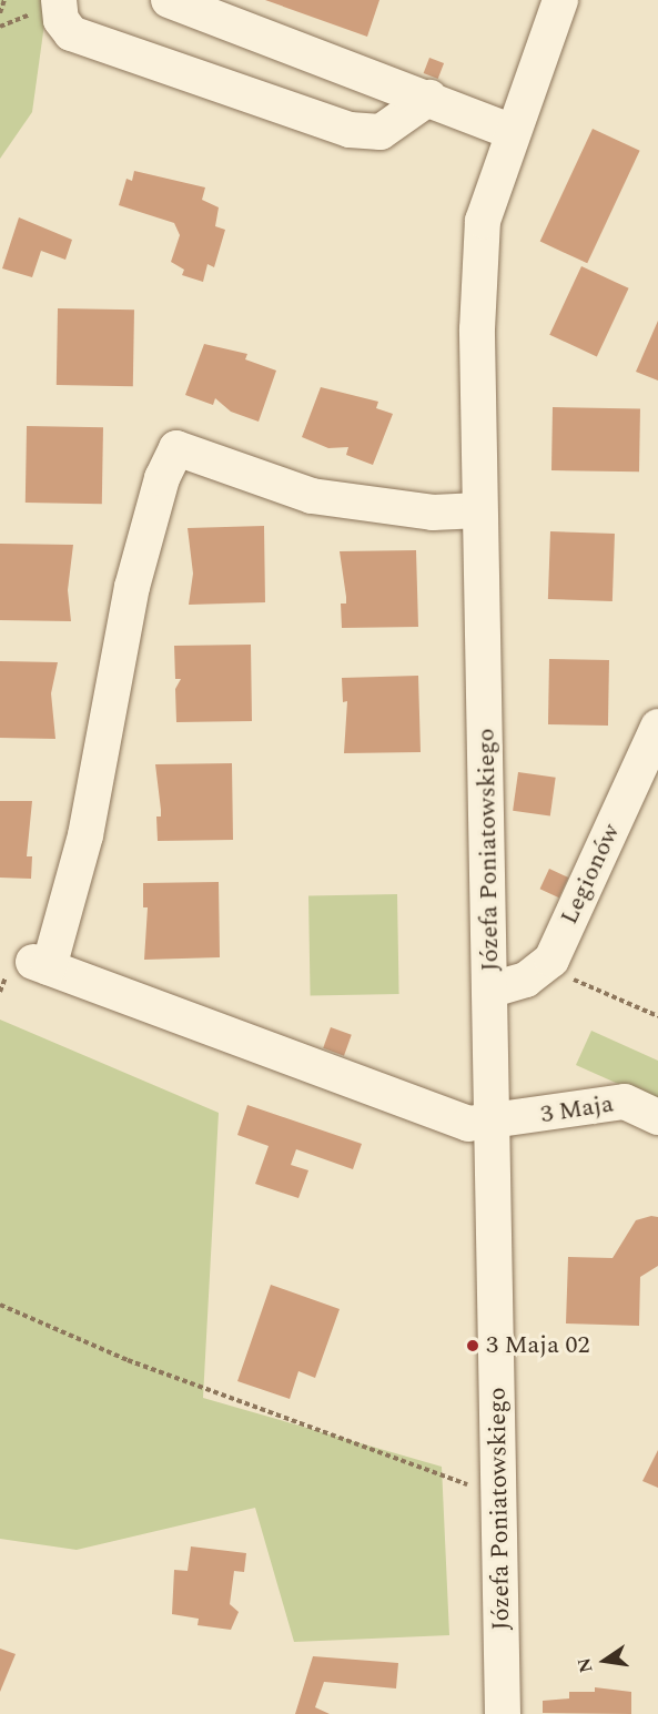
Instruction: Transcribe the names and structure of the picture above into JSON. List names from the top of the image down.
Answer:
{
  "streets": {
    "street": ["Józefa Poniatowskiego", "Legionów", "3 Maja"]
  },
  "crossings": [
    ["Józefa Poniatowskiego", "Legionów"],
    ["Józefa Poniatowskiego", "3 Maja"]
  ],
  "places": ["3 Maja 02"],
  "north": "left"
}
